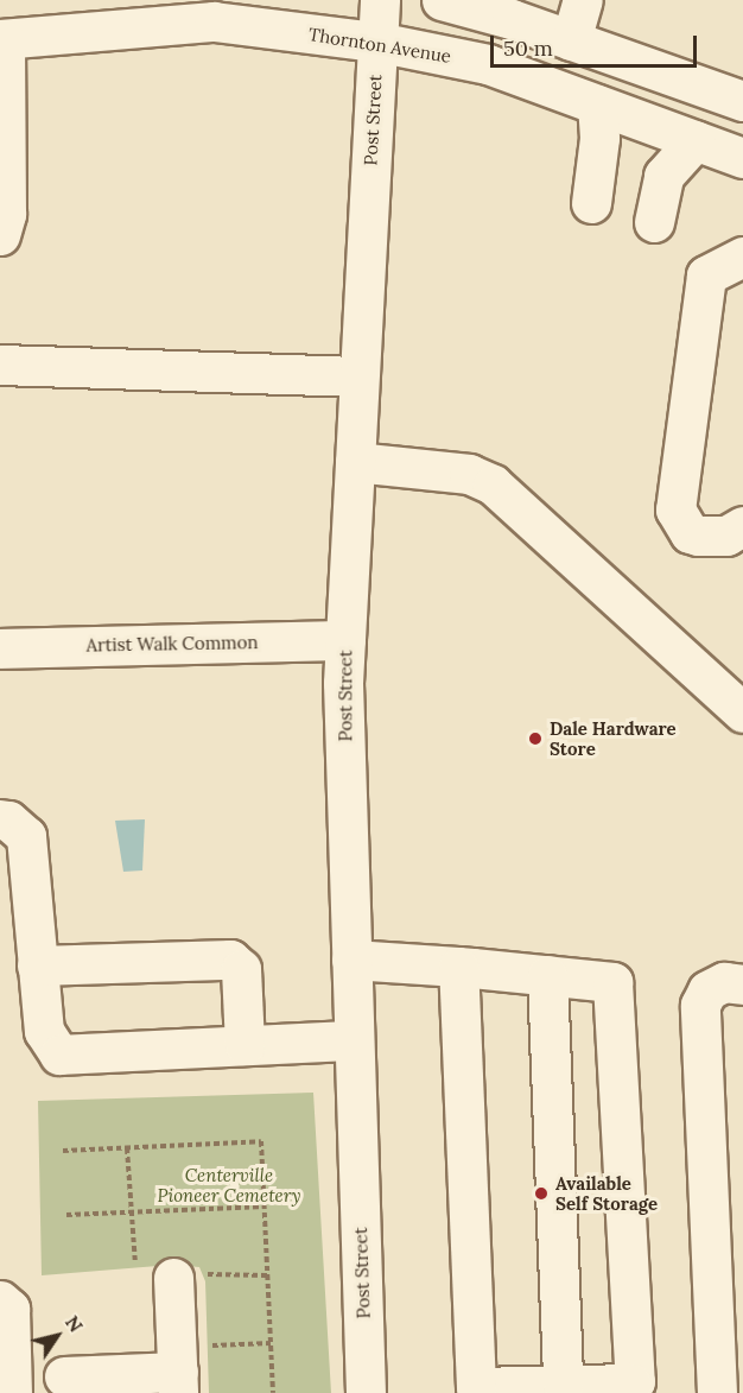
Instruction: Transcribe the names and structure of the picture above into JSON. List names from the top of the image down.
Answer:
{
  "streets": {
    "street": ["Thornton Avenue", "Post Street", "Artist Walk Common"]
  },
  "crossings": [
    ["Thornton Avenue", "Post Street"],
    ["Post Street", "Artist Walk Common"]
  ],
  "parks": ["Centerville Pioneer Cemetery"],
  "places": ["Dale Hardware Store", "Available Self Storage"],
  "scale_bar": "50 m",
  "north": "top right"
}
